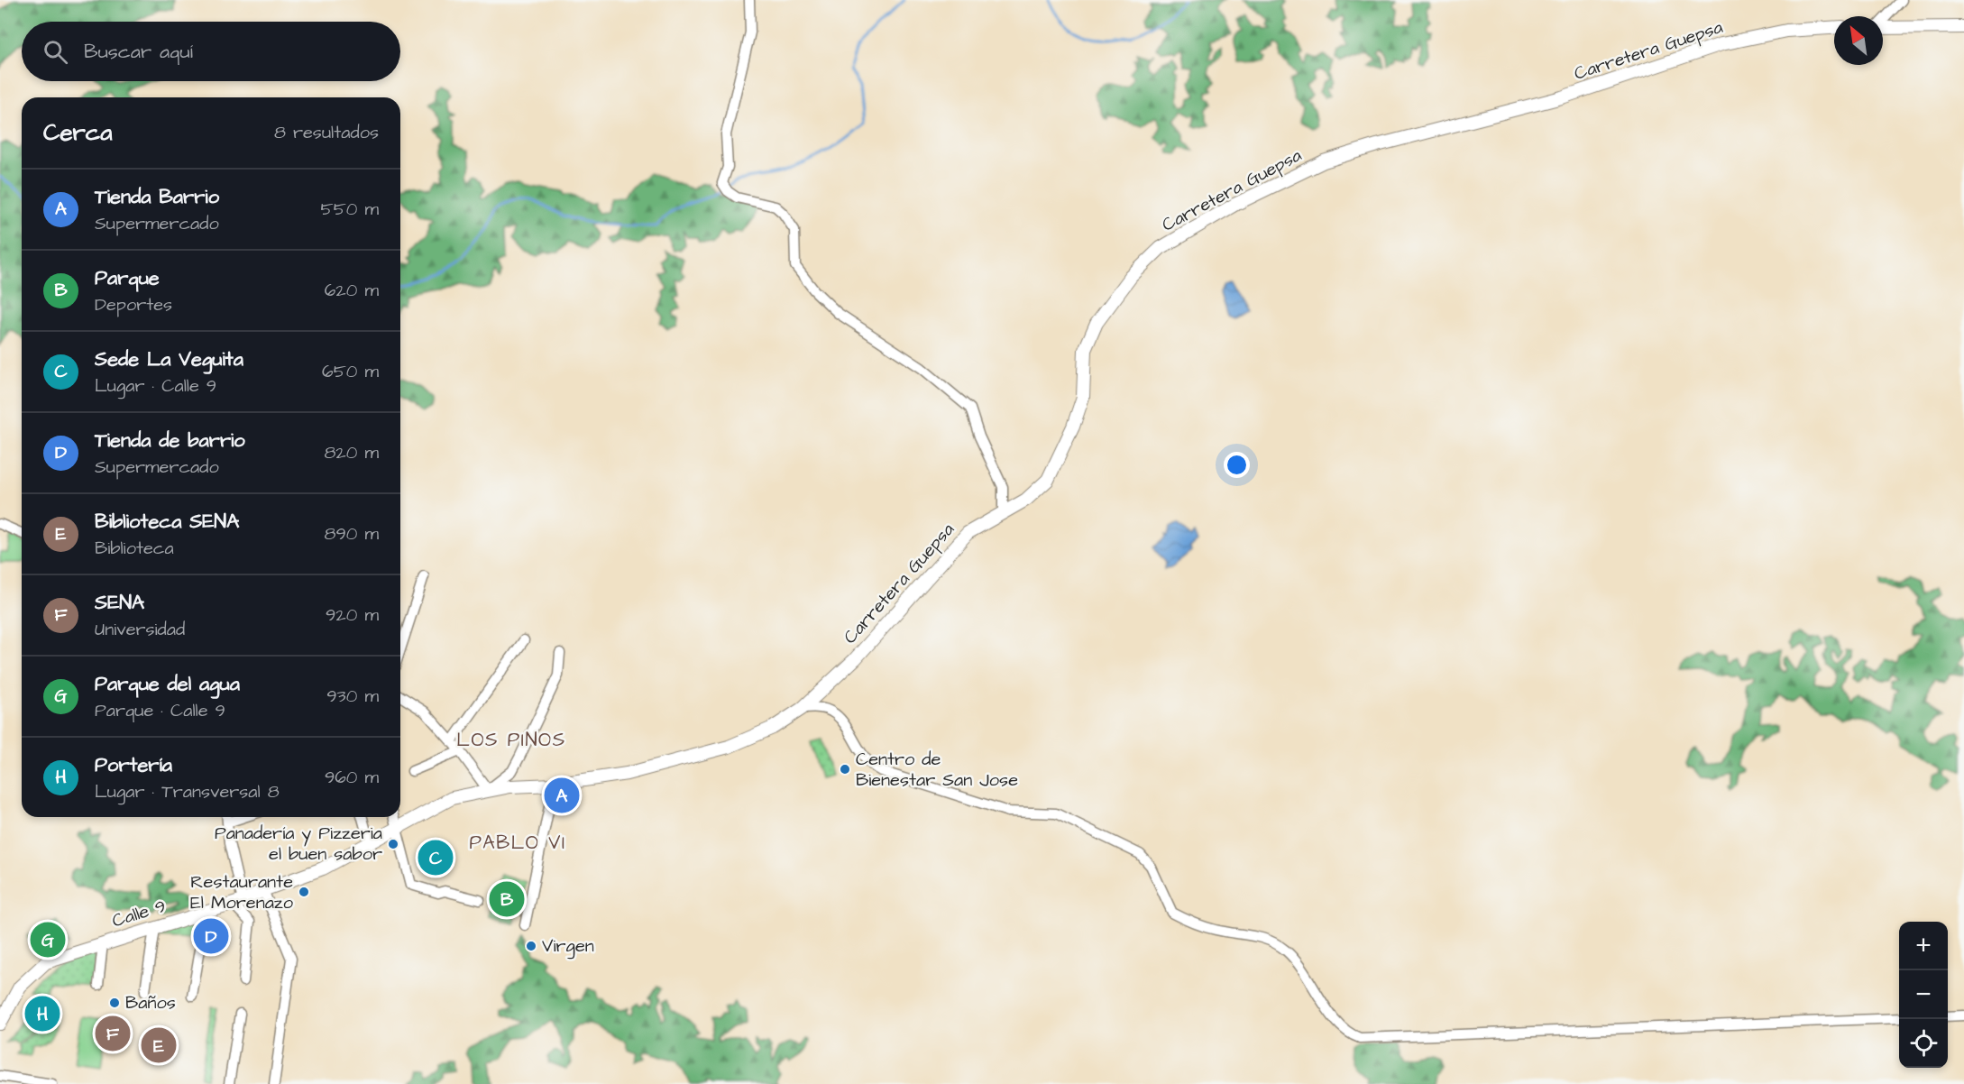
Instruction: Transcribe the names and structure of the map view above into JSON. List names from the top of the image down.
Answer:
{
  "streets": {
    "street": ["Carretera Guepsa", "Calle 9"]
  },
  "crossings": [
    ["Carretera Guepsa", "Calle 9"]
  ],
  "districts": ["LOS PINOS", "PABLO VI"],
  "places": [
    "Centro de Bienestar San Jose",
    "Panadería y Pizzeria el buen sabor",
    "Restaurante El Morenazo",
    "Virgen",
    "Baños"
  ],
  "north": "top left",
  "page": {
    "search": "Buscar aquí",
    "heading": ["Cerca", "8 resultados"],
    "list": [
      {
        "mark": "A",
        "name": "Tienda Barrio",
        "note": "Supermercado",
        "value": "550 m"
      },
      {
        "mark": "B",
        "name": "Parque",
        "note": "Deportes",
        "value": "620 m"
      },
      {
        "mark": "C",
        "name": "Sede La Veguita",
        "note": "Lugar · Calle 9",
        "value": "650 m"
      },
      {
        "mark": "D",
        "name": "Tienda de barrio",
        "note": "Supermercado",
        "value": "820 m"
      },
      {
        "mark": "E",
        "name": "Biblioteca SENA",
        "note": "Biblioteca",
        "value": "890 m"
      },
      {
        "mark": "F",
        "name": "SENA",
        "note": "Universidad",
        "value": "920 m"
      },
      {
        "mark": "G",
        "name": "Parque del agua",
        "note": "Parque · Calle 9",
        "value": "930 m"
      },
      {
        "mark": "H",
        "name": "Portería",
        "note": "Lugar · Transversal 8",
        "value": "960 m"
      }
    ],
    "pins": [
      "A",
      "C",
      "B",
      "D",
      "G",
      "H",
      "F",
      "E"
    ],
    "map_buttons": ["+", "−"]
  }
}
